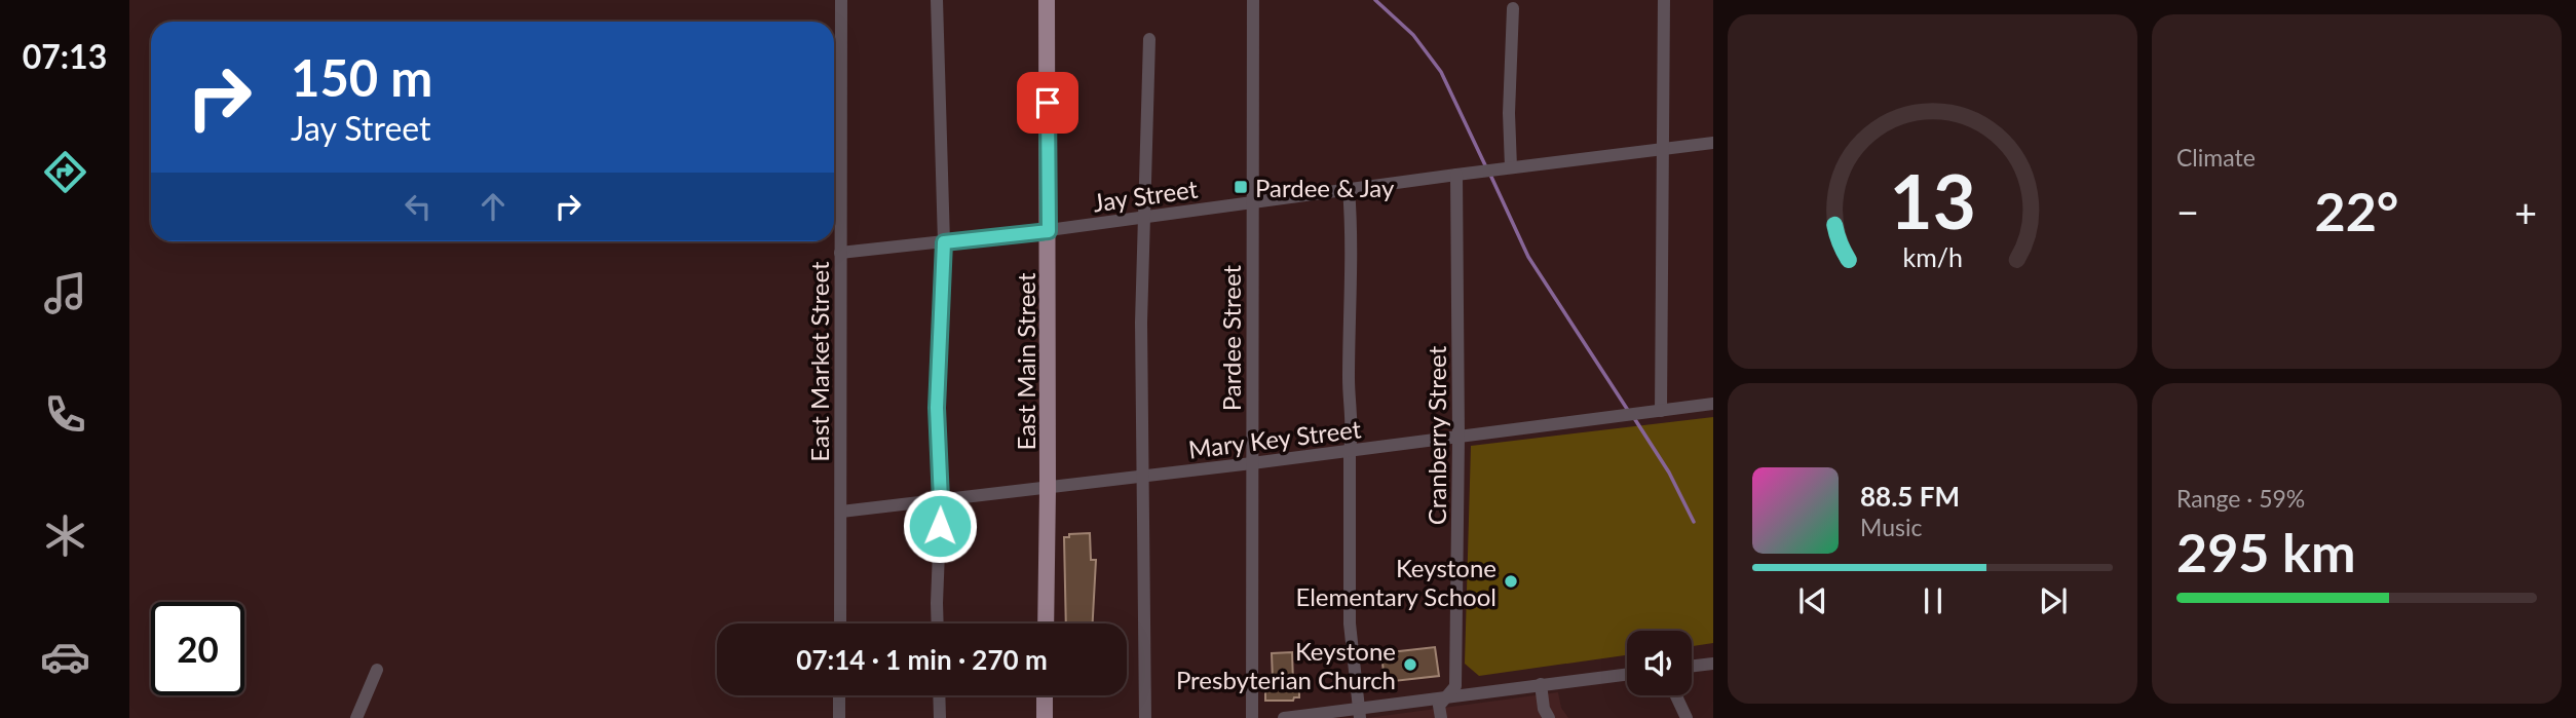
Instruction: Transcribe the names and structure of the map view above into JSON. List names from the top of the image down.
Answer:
{
  "streets": {
    "main road": ["East Main Street"],
    "street": [
      "Jay Street",
      "Pardee Street",
      "East Market Street",
      "Cranberry Street",
      "Mary Key Street"
    ]
  },
  "crossings": [
    ["Jay Street", "Pardee Street"],
    ["Jay Street", "East Market Street"],
    ["Jay Street", "East Main Street"],
    ["Jay Street", "Cranberry Street"],
    ["Pardee Street", "Mary Key Street"],
    ["East Market Street", "Mary Key Street"],
    ["East Main Street", "Mary Key Street"],
    ["Cranberry Street", "Mary Key Street"]
  ],
  "places": {
    "transit": ["Pardee & Jay"],
    "other": ["Keystone Elementary School", "Keystone Presbyterian Church"]
  },
  "page": {
    "tabs": "07:13",
    "tile": [
      "Climate",
      ["Range · 59%", "295 km"]
    ],
    "turn": ["150 m", "Jay Street"],
    "heat": ["−", "22°", "+"],
    "song": ["88.5 FM", "Music"],
    "limit": "20",
    "trip": "07:14 · 1 min · 270 m",
    "gauge": ["13", "km/h"]
  }
}
